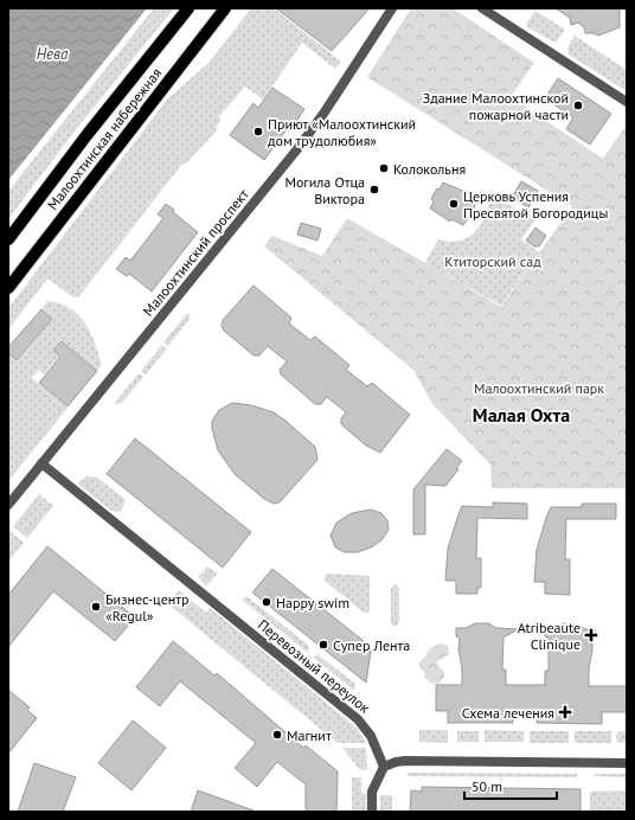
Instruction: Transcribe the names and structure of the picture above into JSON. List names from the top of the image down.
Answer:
{
  "streets": {
    "main road": ["Малоохтинская набережная"],
    "street": ["Малоохтинский проспект", "Перевозный переулок"]
  },
  "crossings": [
    ["Малоохтинский проспект", "Перевозный переулок"]
  ],
  "districts": ["Малая Охта"],
  "water": ["Нева"],
  "parks": ["Ктиторский сад", "Малоохтинский парк"],
  "places": {
    "other": [
      "Здание Малоохтинской пожарной части",
      "Приют «Малоохтинский дом трудолюбия»",
      "Колокольня",
      "Могила Отца Виктора",
      "Церковь Успения Пресвятой Богородицы",
      "Happy swim",
      "Бизнес-центр «Regul»",
      "Супер Лента",
      "Магнит"
    ],
    "health": ["Atribeaute Clinique", "Схема лечения"]
  },
  "scale_bar": "50 m"
}
